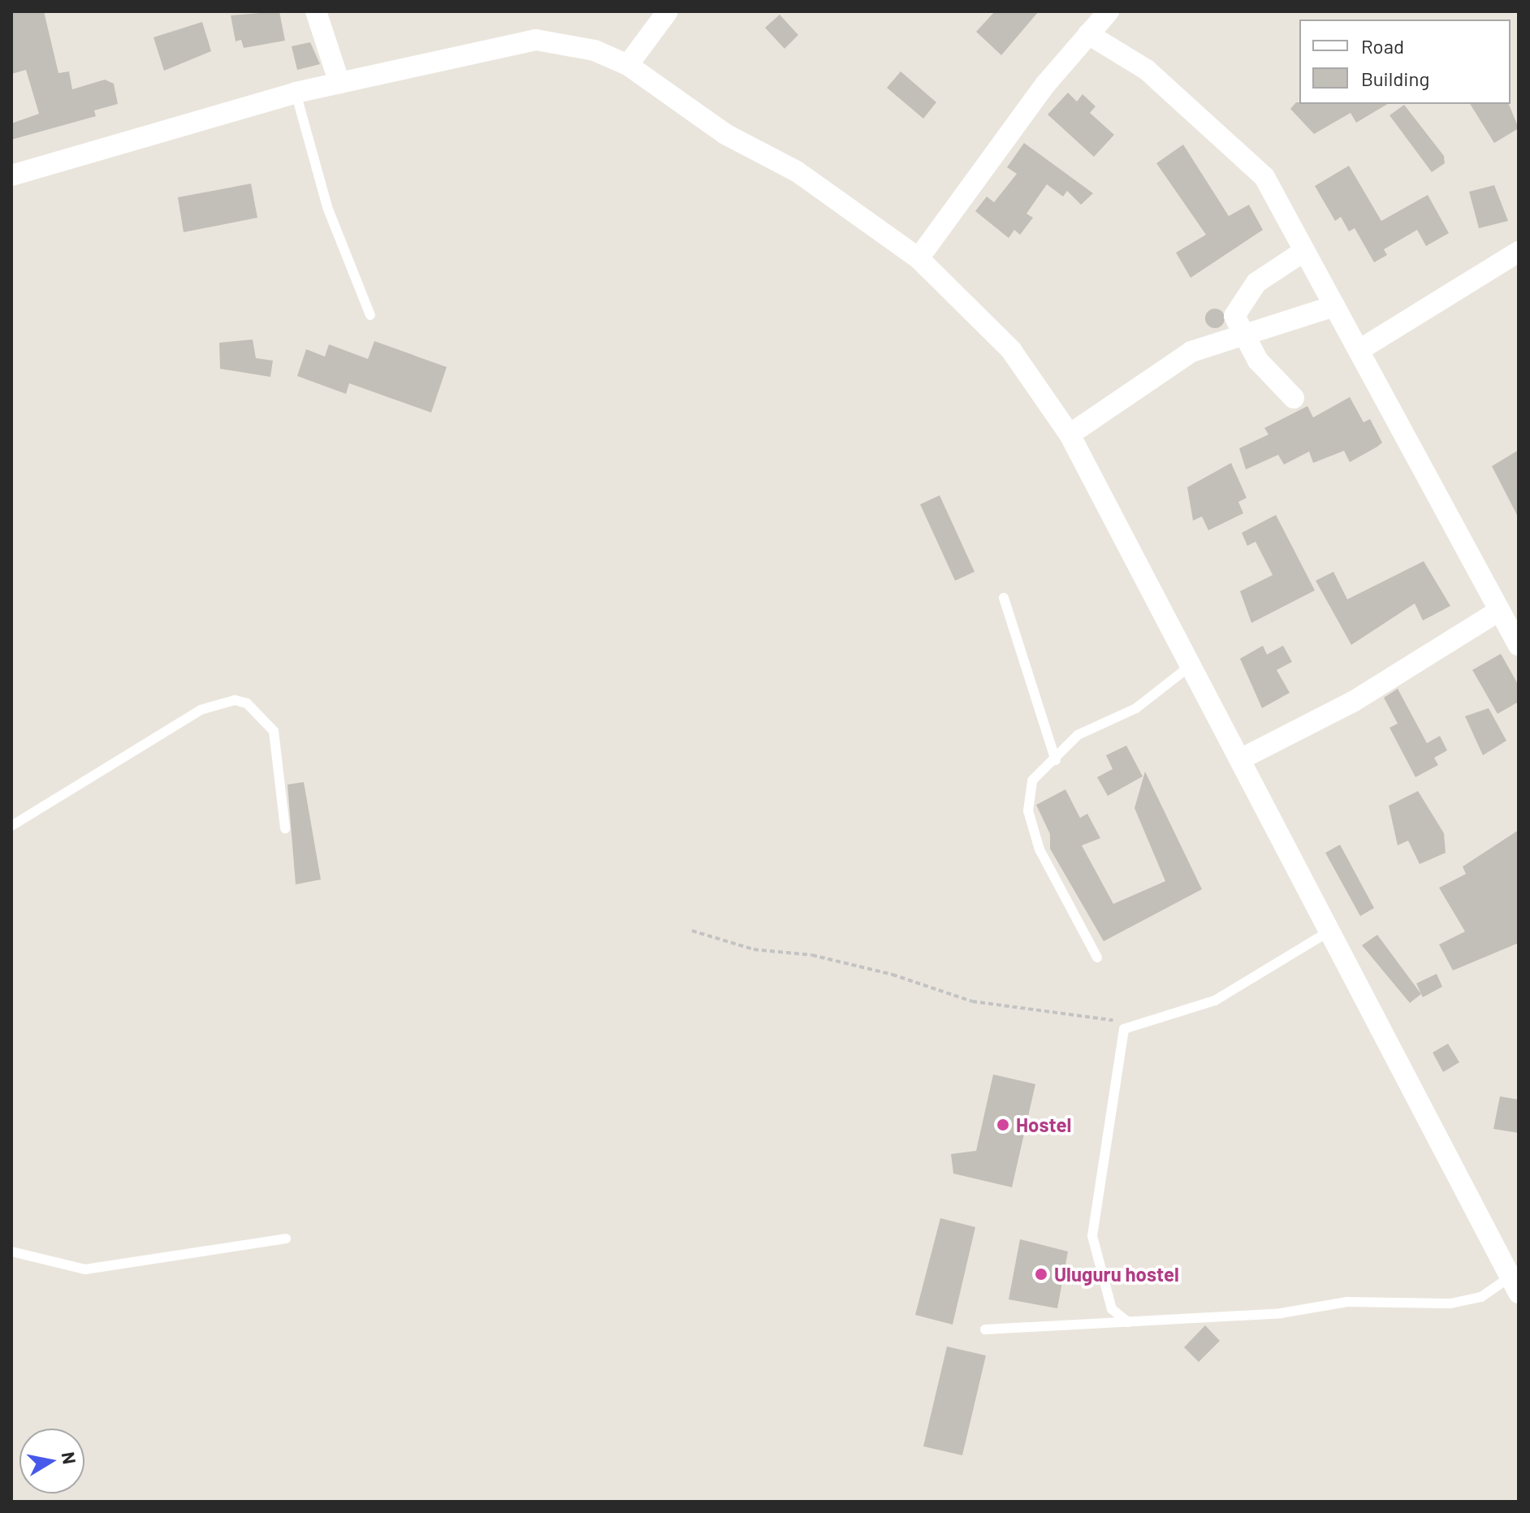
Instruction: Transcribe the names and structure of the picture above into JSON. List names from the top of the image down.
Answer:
{
  "places": ["Hostel", "Uluguru hostel"],
  "legend": ["Road", "Building"],
  "north": "right"
}
